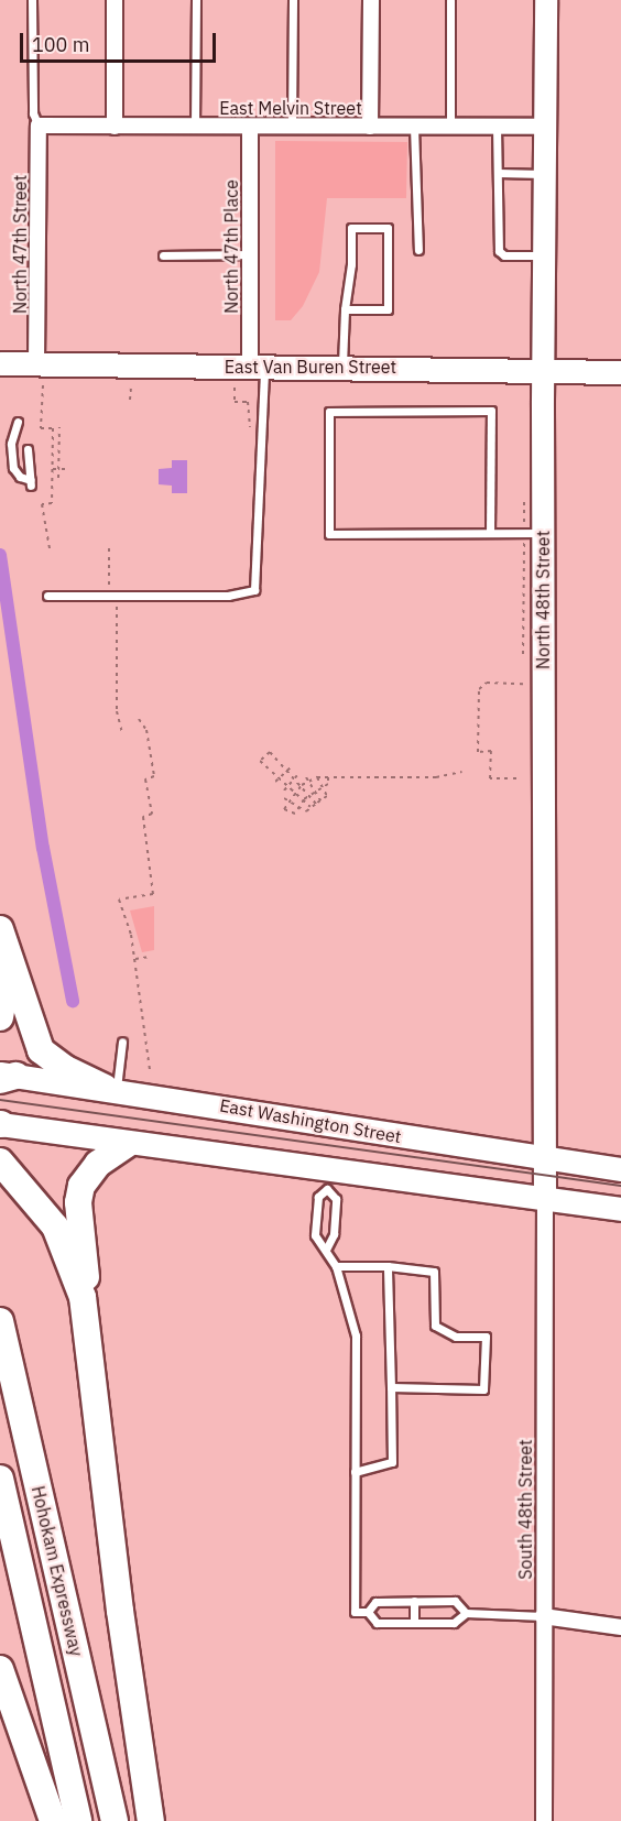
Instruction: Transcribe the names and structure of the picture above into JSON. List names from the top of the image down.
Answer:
{
  "streets": {
    "highway": ["Hohokam Expressway"],
    "main road": ["East Van Buren Street", "East Washington Street"],
    "street": [
      "East Melvin Street",
      "North 47th Street",
      "North 47th Place",
      "North 48th Street",
      "South 48th Street"
    ]
  },
  "crossings": [
    ["East Melvin Street", "North 47th Street"],
    ["East Melvin Street", "North 47th Place"],
    ["East Melvin Street", "North 48th Street"],
    ["North 47th Street", "East Van Buren Street"],
    ["North 47th Place", "East Van Buren Street"],
    ["East Van Buren Street", "North 48th Street"],
    ["North 48th Street", "East Washington Street"],
    ["North 48th Street", "South 48th Street"]
  ],
  "scale_bar": "100 m"
}
